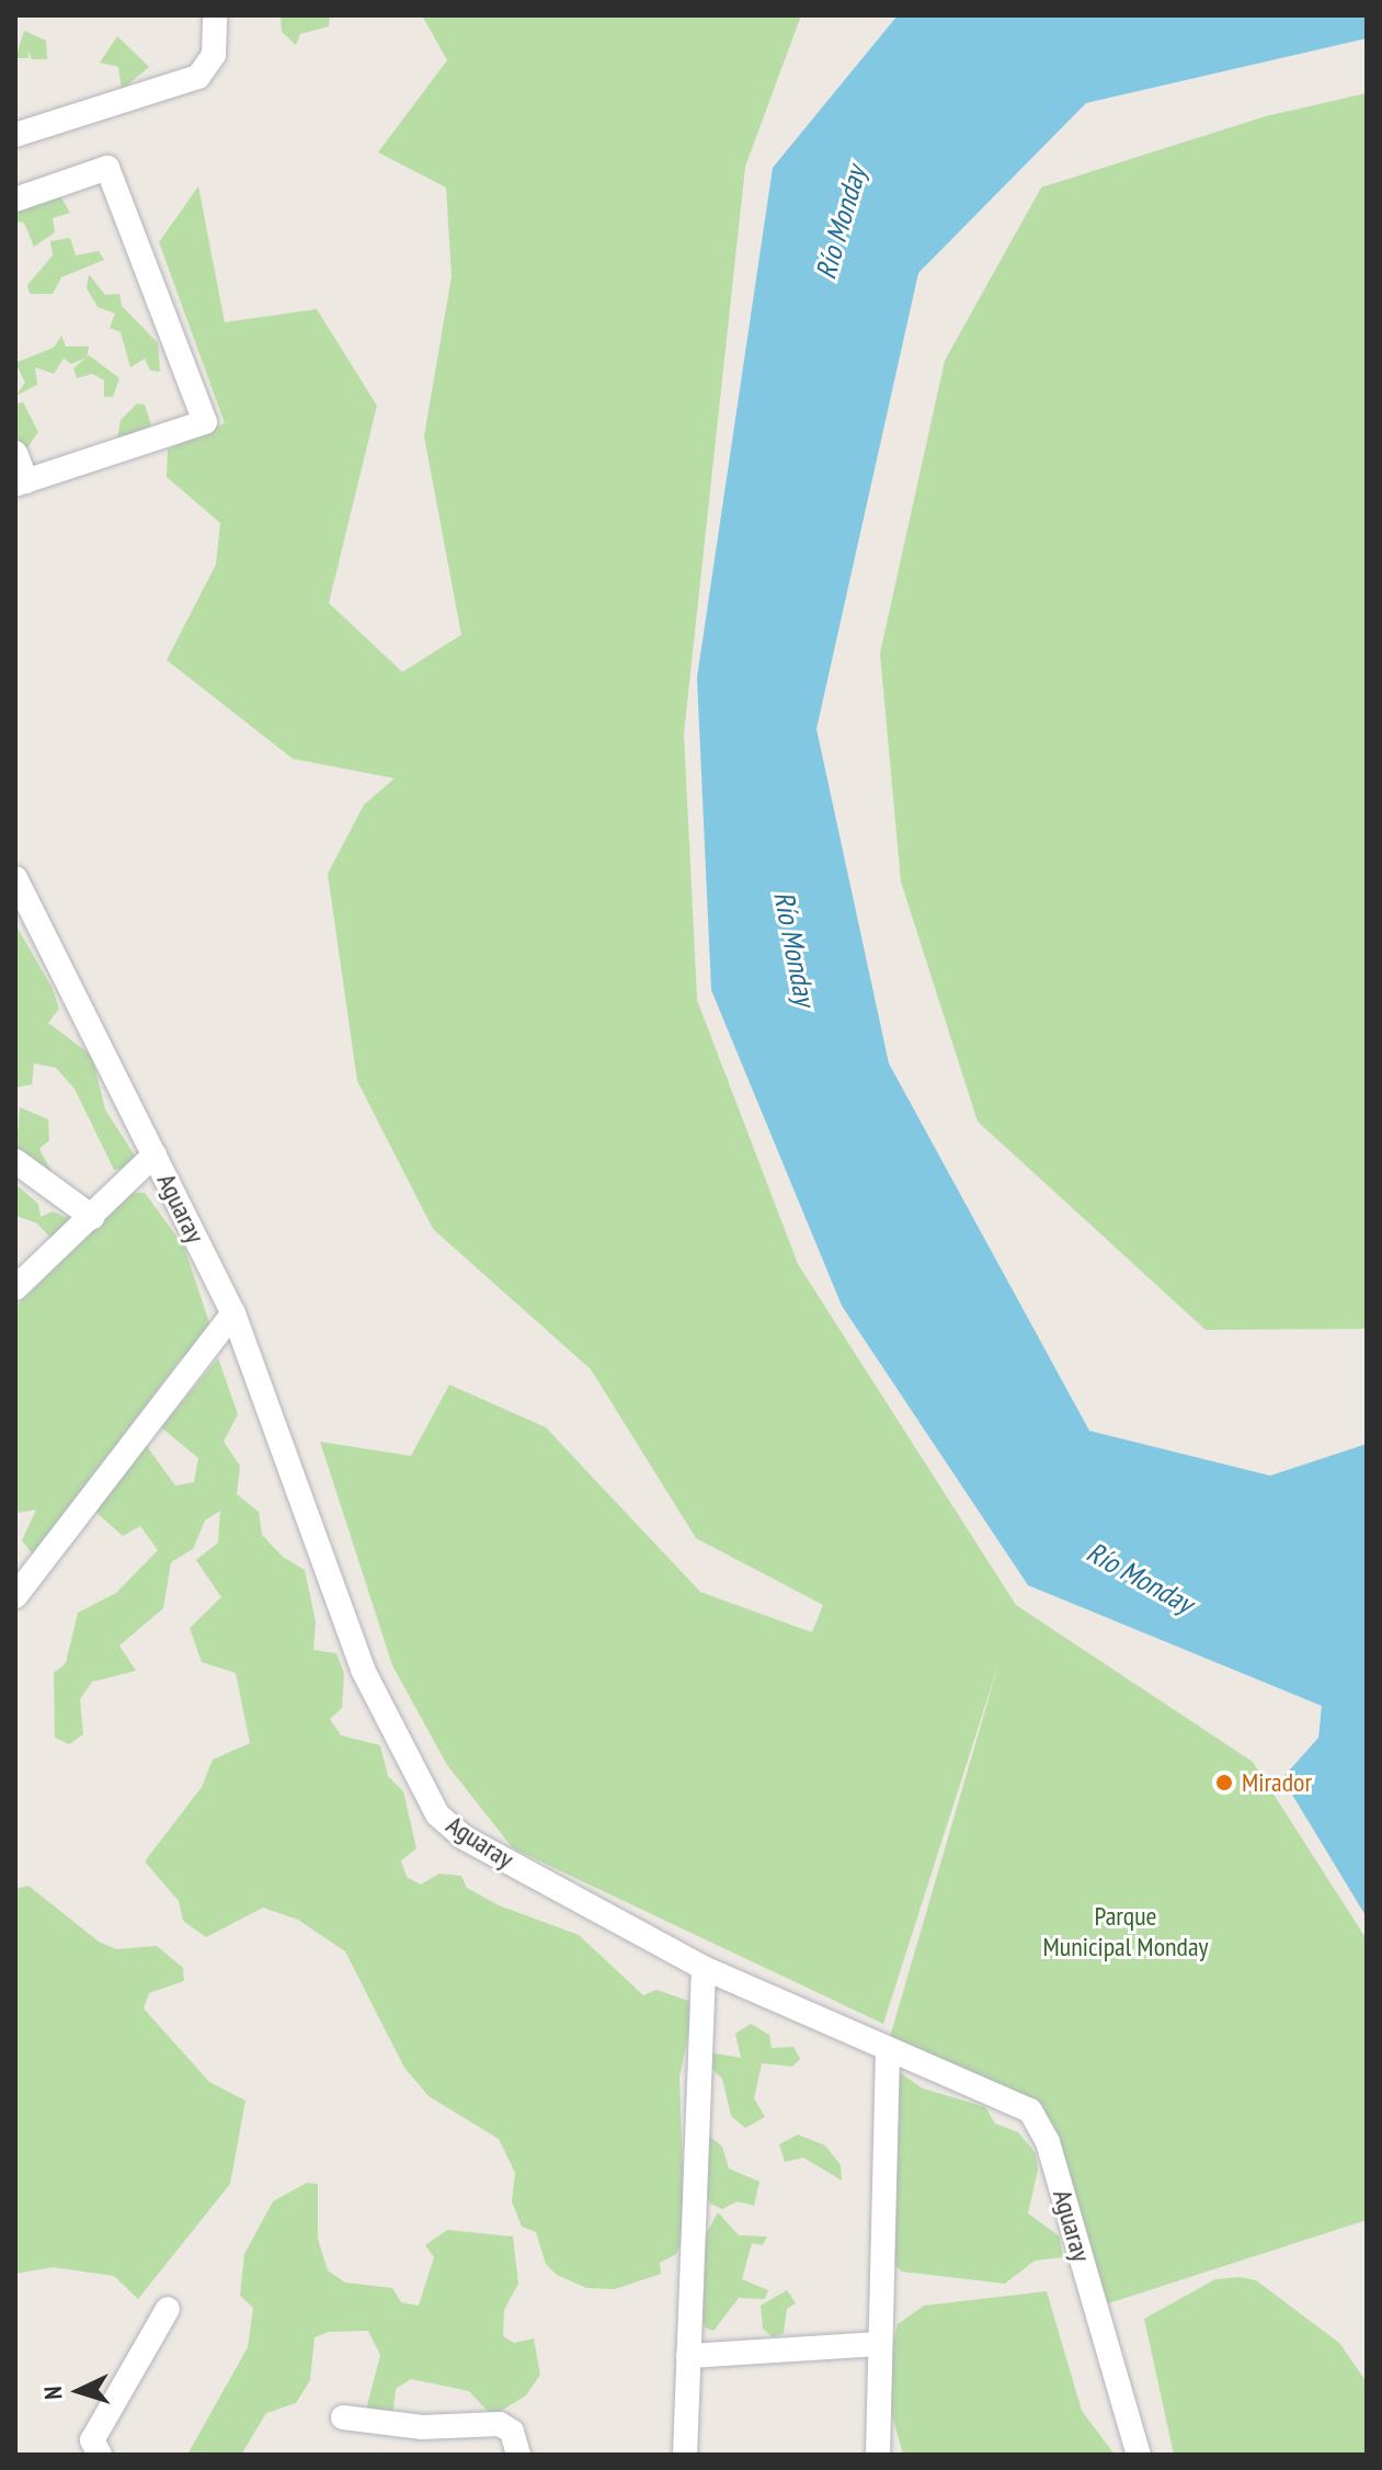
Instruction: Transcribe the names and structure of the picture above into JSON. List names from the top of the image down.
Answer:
{
  "streets": {
    "street": ["Aguaray"]
  },
  "water": ["Río Monday"],
  "parks": ["Parque Municipal Monday"],
  "places": ["Mirador"],
  "north": "left"
}
